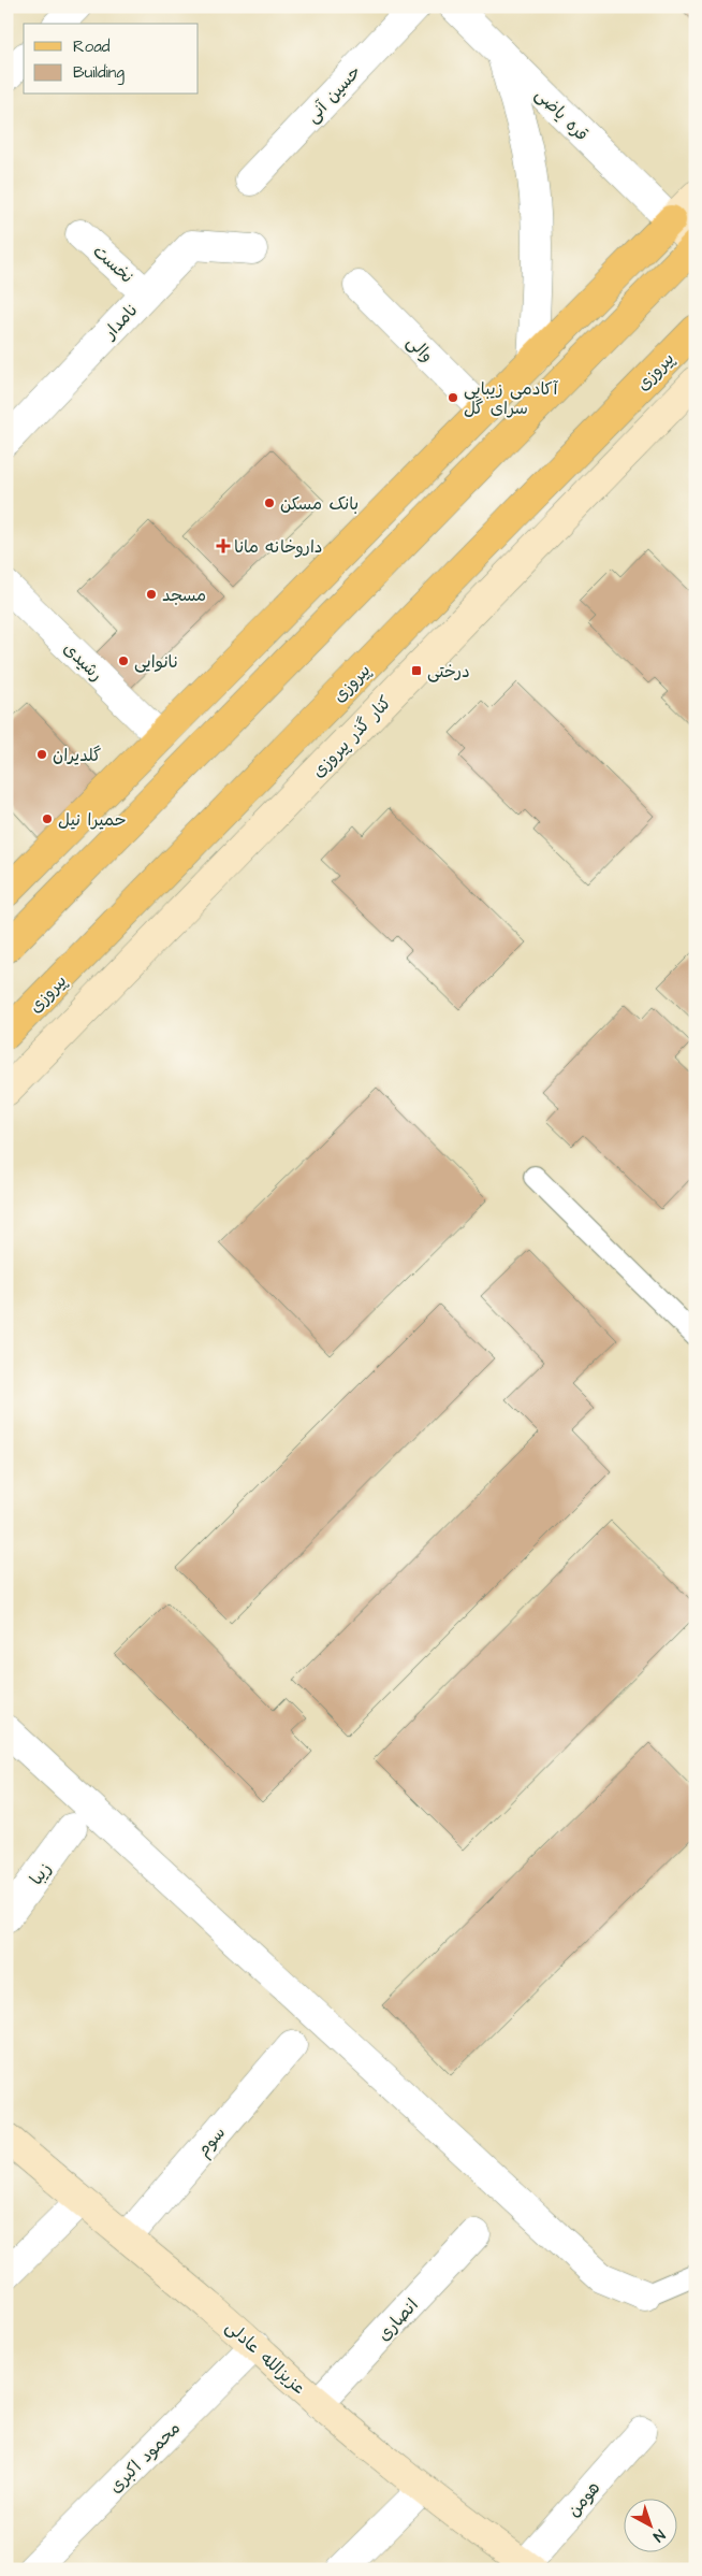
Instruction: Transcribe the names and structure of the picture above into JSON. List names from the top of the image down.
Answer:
{
  "streets": {
    "main road": ["پیروزی", "کنار گذر پیروزی", "عزیزالله عادلی"],
    "street": [
      "حسین آنی",
      "قره یاضی",
      "نخست",
      "نامدار",
      "والی",
      "رشیدی",
      "زیبا",
      "سوم",
      "انصاری",
      "محمود اکبری",
      "هومن"
    ]
  },
  "crossings": [
    ["نخست", "نامدار"],
    ["سوم", "عزیزالله عادلی"],
    ["انصاری", "عزیزالله عادلی"],
    ["عزیزالله عادلی", "محمود اکبری"],
    ["عزیزالله عادلی", "هومن"]
  ],
  "places": {
    "other": [
      "آکادمی زیبایی سرای گل",
      "بانک مسکن",
      "مسجد",
      "نانوایی",
      "گلدیران",
      "حمیرا نیل"
    ],
    "health": ["داروخانه مانا"],
    "transit": ["درختی"]
  },
  "legend": ["Road", "Building"],
  "north": "bottom right"
}
